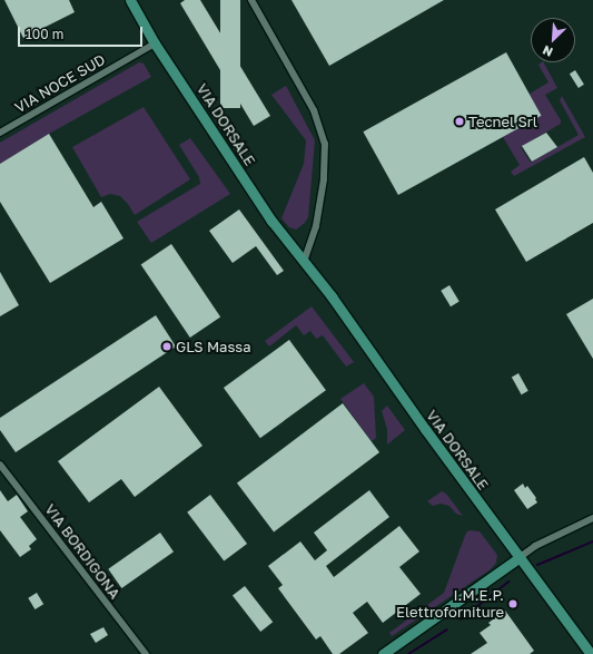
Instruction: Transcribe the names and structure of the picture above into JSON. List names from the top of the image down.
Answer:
{
  "streets": {
    "street": ["VIA NOCE SUD", "VIA DORSALE", "VIA BORDIGONA"]
  },
  "crossings": [
    ["VIA NOCE SUD", "VIA DORSALE"]
  ],
  "places": ["Tecnel Srl", "GLS Massa", "I.M.E.P. Elettroforniture"],
  "scale_bar": "100 m",
  "north": "bottom left"
}
